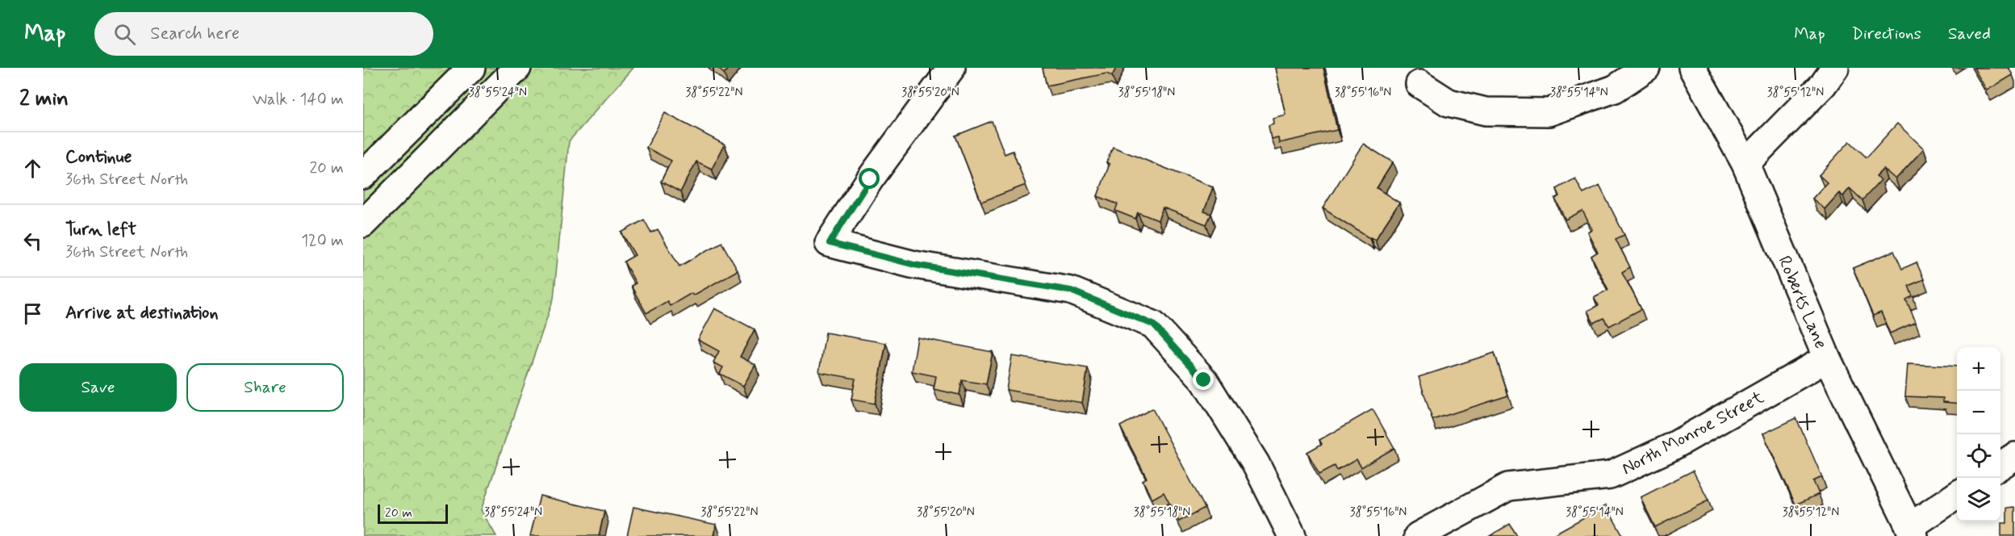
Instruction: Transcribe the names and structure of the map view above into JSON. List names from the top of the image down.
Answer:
{
  "streets": {
    "main road": ["Roberts Lane", "North Monroe Street"]
  },
  "crossings": [
    ["Roberts Lane", "North Monroe Street"]
  ],
  "scale_bar": "20 m",
  "page": {
    "header": "Map",
    "search": "Search here",
    "nav": ["Map", "Directions", "Saved"],
    "heading": ["2 min", "Walk · 140 m"],
    "list": [
      ["Continue", "36th Street North", "20 m"],
      ["Turn left", "36th Street North", "120 m"],
      "Arrive at destination"
    ],
    "map_buttons": ["+", "−"],
    "buttons": ["Save", "Share"],
    "scale": "20 m"
  },
  "coordinates": [
    "38°55'24\"N",
    "38°55'22\"N",
    "38°55'20\"N",
    "38°55'18\"N",
    "38°55'16\"N",
    "38°55'14\"N",
    "38°55'12\"N"
  ]
}
